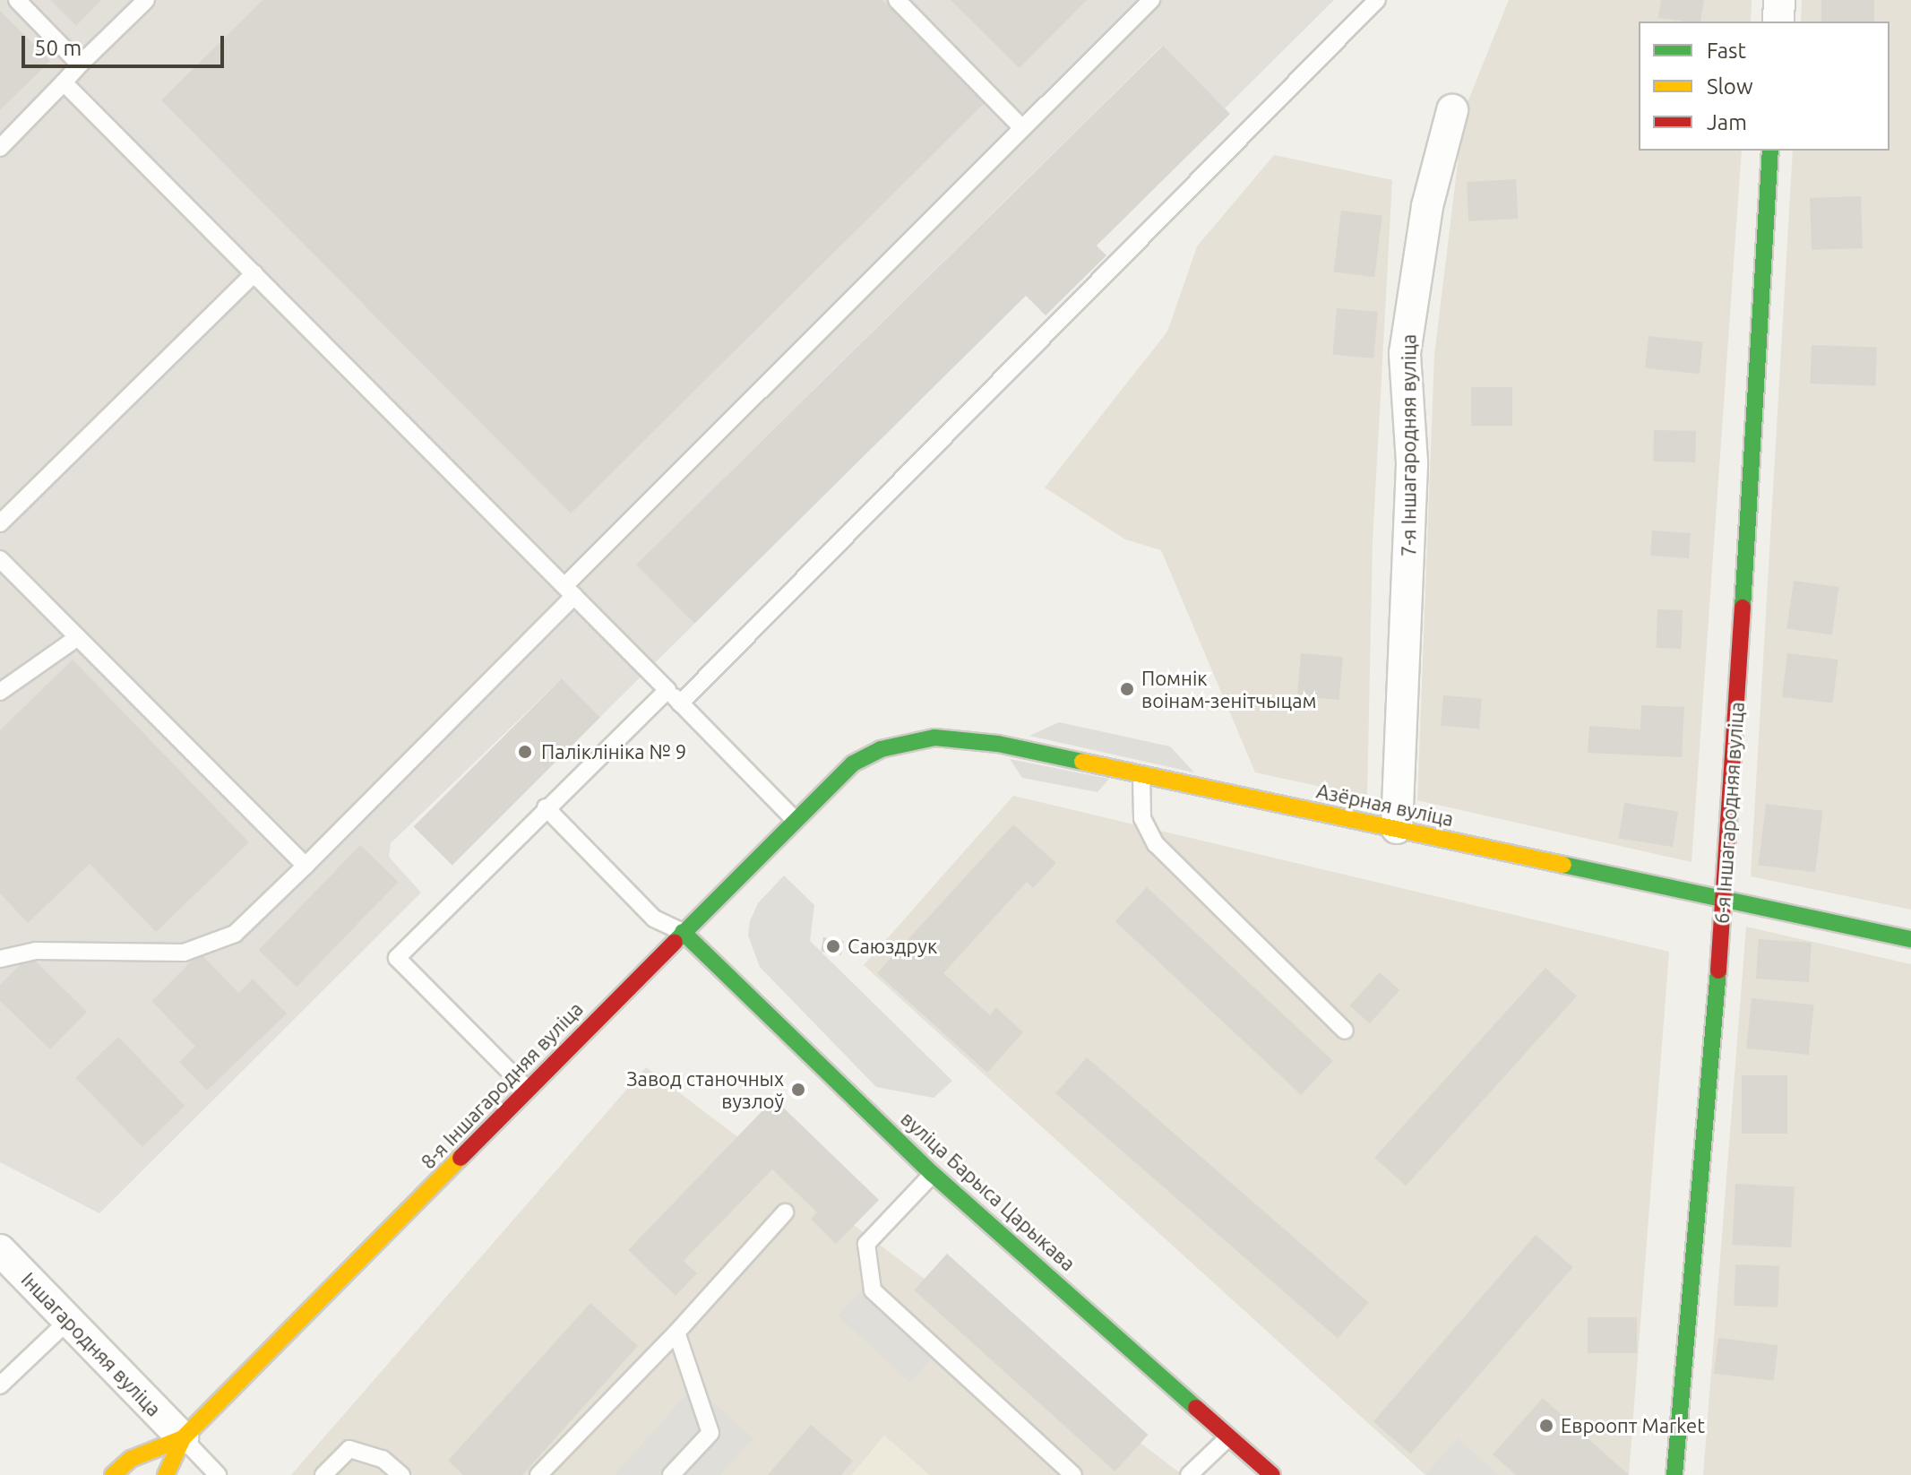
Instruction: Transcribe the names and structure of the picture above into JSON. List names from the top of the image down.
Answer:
{
  "streets": {
    "street": [
      "7-я Іншагародняя вуліца",
      "Азёрная вуліца",
      "6-я Іншагародняя вуліца",
      "8-я Іншагародняя вуліца",
      "вуліца Барыса Царыкава",
      "Іншагародняя вуліца"
    ]
  },
  "crossings": [
    ["7-я Іншагародняя вуліца", "Азёрная вуліца"],
    ["Азёрная вуліца", "6-я Іншагародняя вуліца"],
    ["Азёрная вуліца", "8-я Іншагародняя вуліца"],
    ["8-я Іншагародняя вуліца", "вуліца Барыса Царыкава"],
    ["8-я Іншагародняя вуліца", "Іншагародняя вуліца"]
  ],
  "places": [
    "Помнік воінам-зенітчыцам",
    "Паліклініка № 9",
    "Саюздрук",
    "Завод станочных вузлоў",
    "Евроопт Market"
  ],
  "legend": ["Fast", "Slow", "Jam"],
  "scale_bar": "50 m"
}
